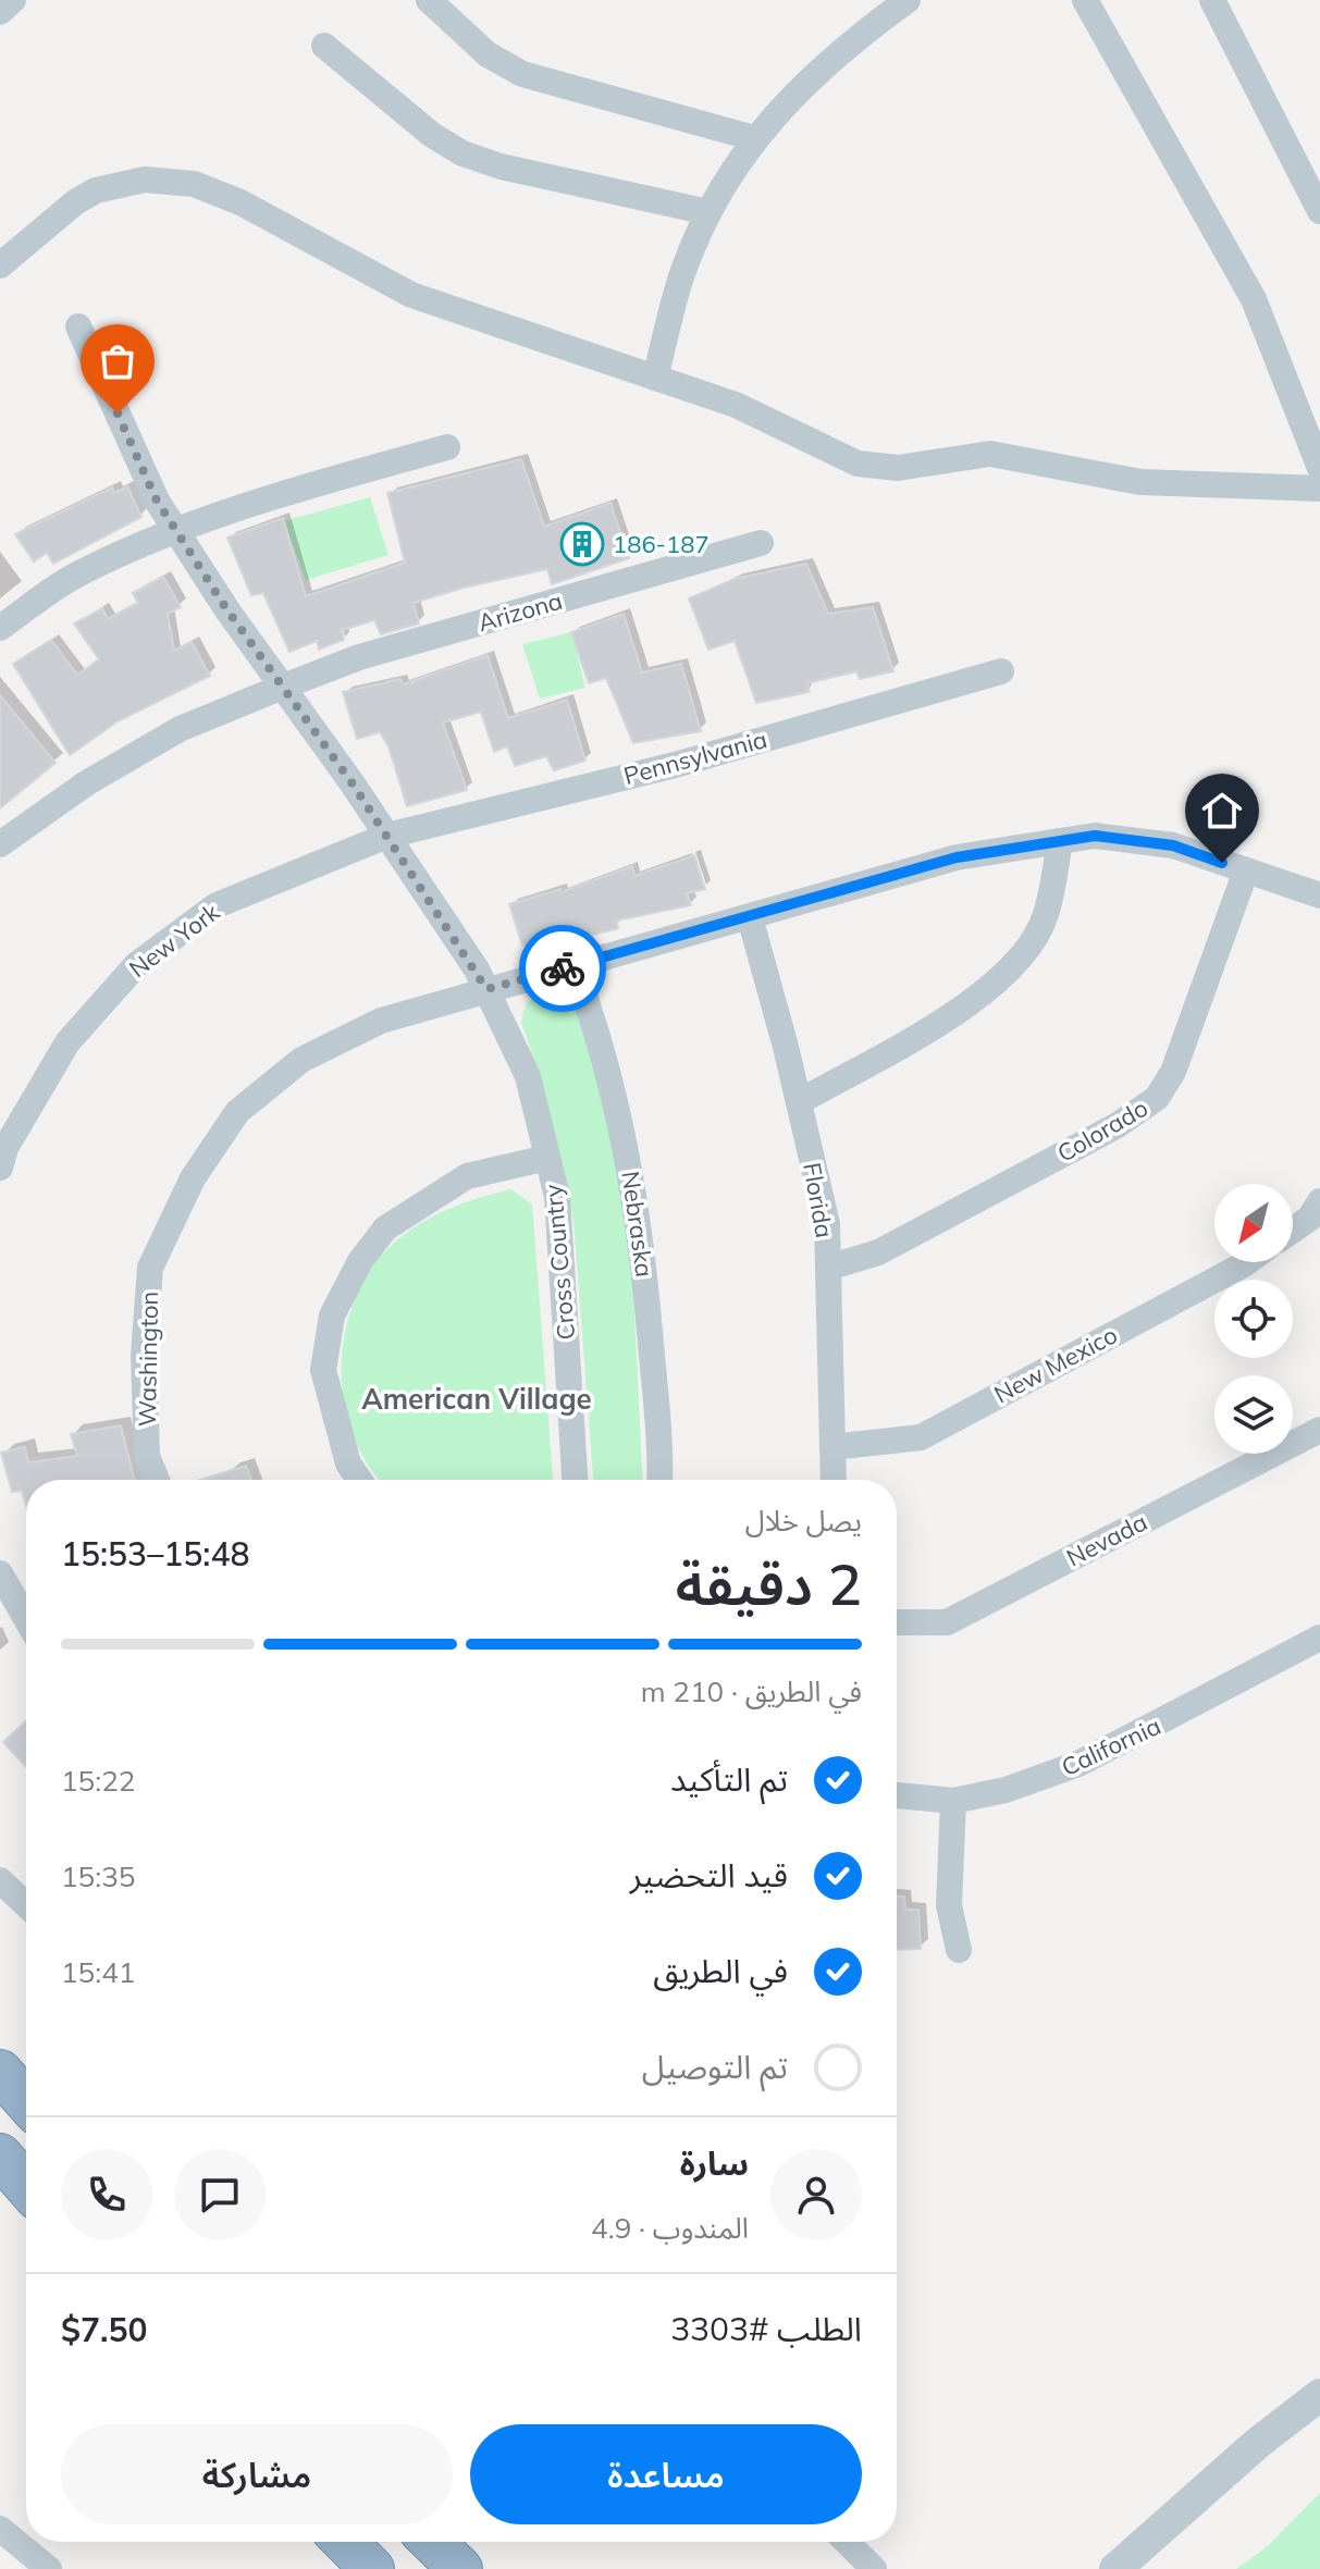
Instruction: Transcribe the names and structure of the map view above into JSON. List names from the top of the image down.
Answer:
{
  "streets": {
    "street": [
      "Arizona",
      "Pennsylvania",
      "New York",
      "Colorado",
      "Florida",
      "Nebraska",
      "Cross Country",
      "Washington",
      "New Mexico",
      "Nevada",
      "California"
    ]
  },
  "crossings": [
    ["Arizona", "Cross Country"],
    ["Pennsylvania", "New York"],
    ["Pennsylvania", "Cross Country"],
    ["New York", "Cross Country"],
    ["Colorado", "Florida"],
    ["Colorado", "Washington"],
    ["Florida", "Washington"],
    ["Florida", "New Mexico"],
    ["Nebraska", "Washington"],
    ["Cross Country", "Washington"]
  ],
  "districts": ["American Village"],
  "places": {
    "building": ["186-187"]
  },
  "north": "bottom left",
  "page": {
    "heading": ["2 دقيقة", "يصل خلال", "15:48–15:53"],
    "panel": [
      "سارة",
      "المندوب · 4.9",
      "الطلب #3303",
      "$7.50"
    ],
    "bar": "في الطريق · 210 m",
    "list": [
      ["تم التأكيد", "15:22"],
      ["قيد التحضير", "15:35"],
      ["في الطريق", "15:41"],
      "تم التوصيل"
    ],
    "buttons": ["مساعدة", "مشاركة"]
  }
}
